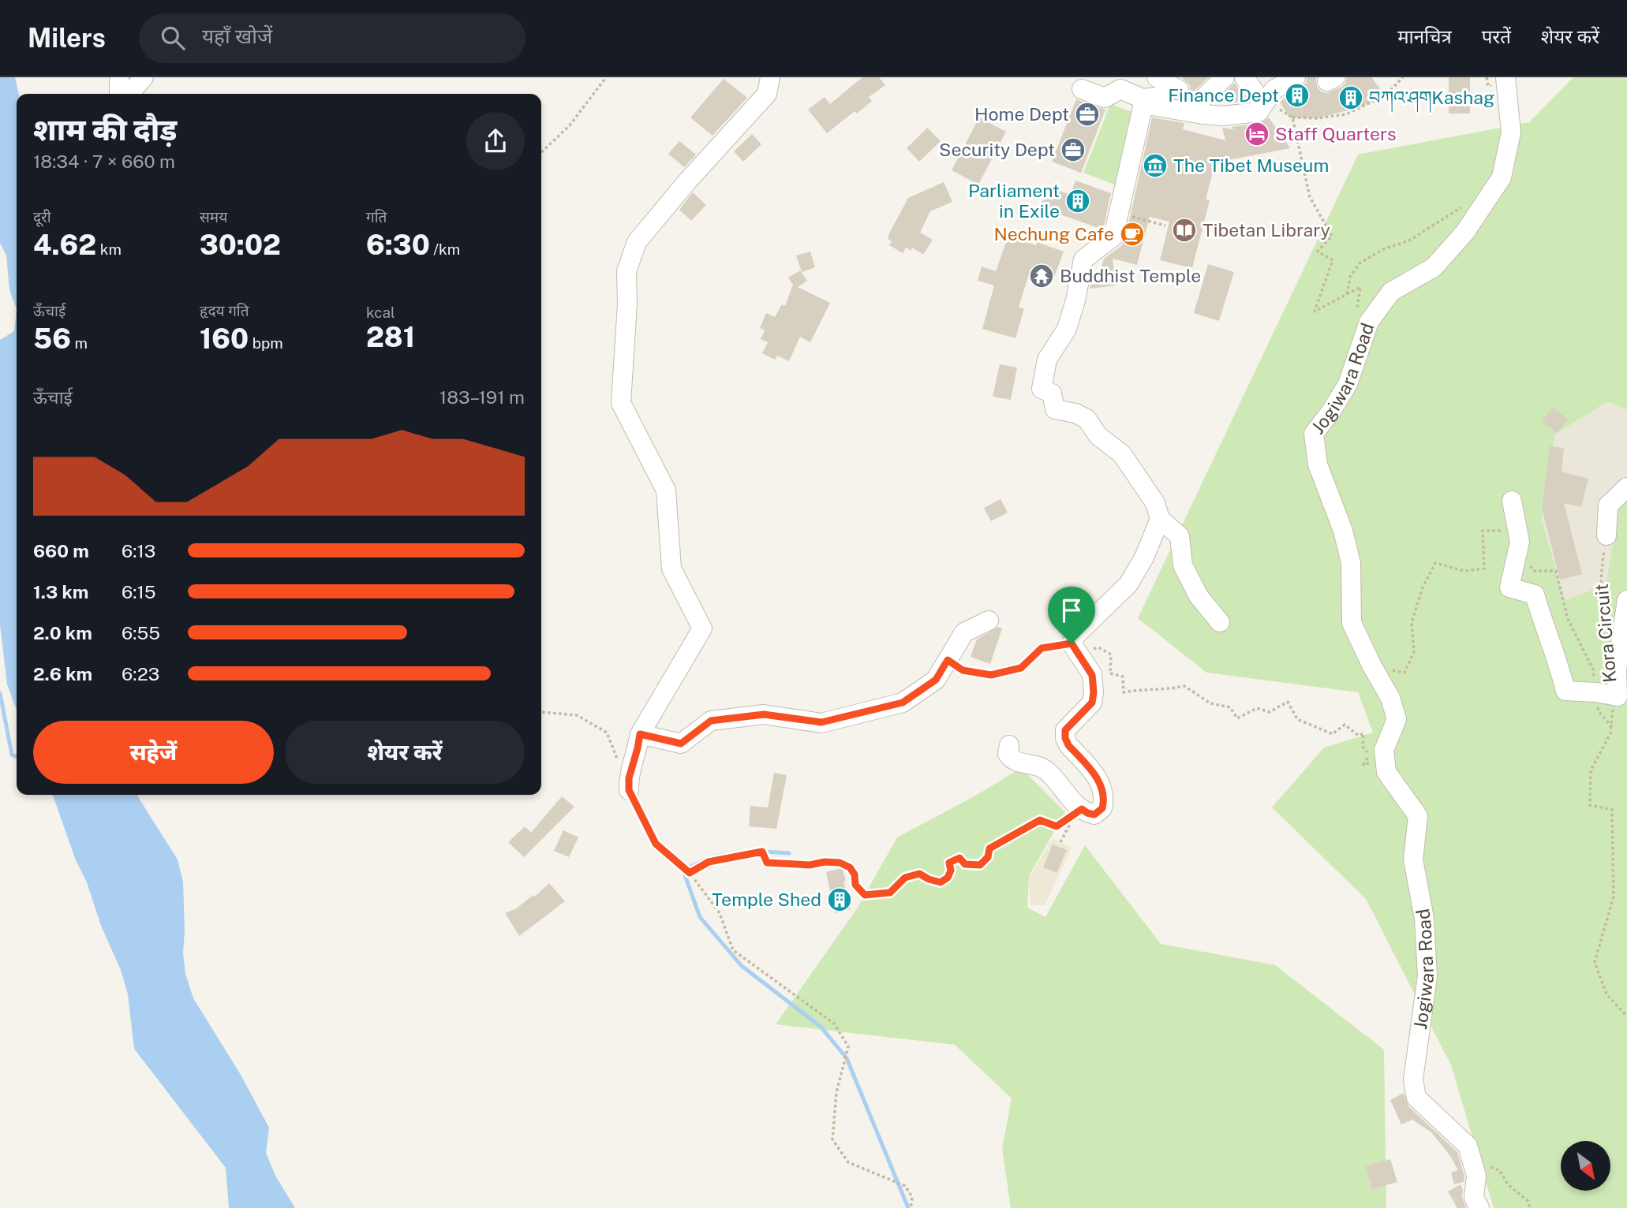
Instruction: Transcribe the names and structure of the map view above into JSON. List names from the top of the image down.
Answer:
{
  "streets": {
    "street": ["Jogiwara Road"],
    "path": ["Kora Circuit"]
  },
  "places": {
    "building": [
      "Finance Dept",
      "བཀའ་ཤགKashag",
      "Parliament in Exile",
      "Temple Shed"
    ],
    "office": ["Home Dept", "Security Dept"],
    "hotel": ["Staff Quarters"],
    "museum": ["The Tibet Museum"],
    "library": ["Tibetan Library"],
    "cafe": ["Nechung Cafe"],
    "temple": ["Buddhist Temple"]
  },
  "north": "bottom right",
  "page": {
    "header": "Milers",
    "search": "यहाँ खोजें",
    "nav": ["मानचित्र", "परतें", "शेयर करें"],
    "heading": ["शाम की दौड़", "18:34 · 7 × 660 m"],
    "stats": [
      ["दूरी", "4.62 km"],
      ["समय", "30:02"],
      ["गति", "6:30 /km"],
      ["ऊँचाई", "56 m"],
      ["हृदय गति", "160 bpm"],
      ["kcal", "281"]
    ],
    "chart": ["ऊँचाई", "183–191 m"],
    "list": [
      {
        "name": "660 m",
        "note": "6:13"
      },
      {
        "name": "1.3 km",
        "note": "6:15"
      },
      {
        "name": "2.0 km",
        "note": "6:55"
      },
      {
        "name": "2.6 km",
        "note": "6:23"
      }
    ],
    "buttons": ["सहेजें", "शेयर करें"]
  }
}
